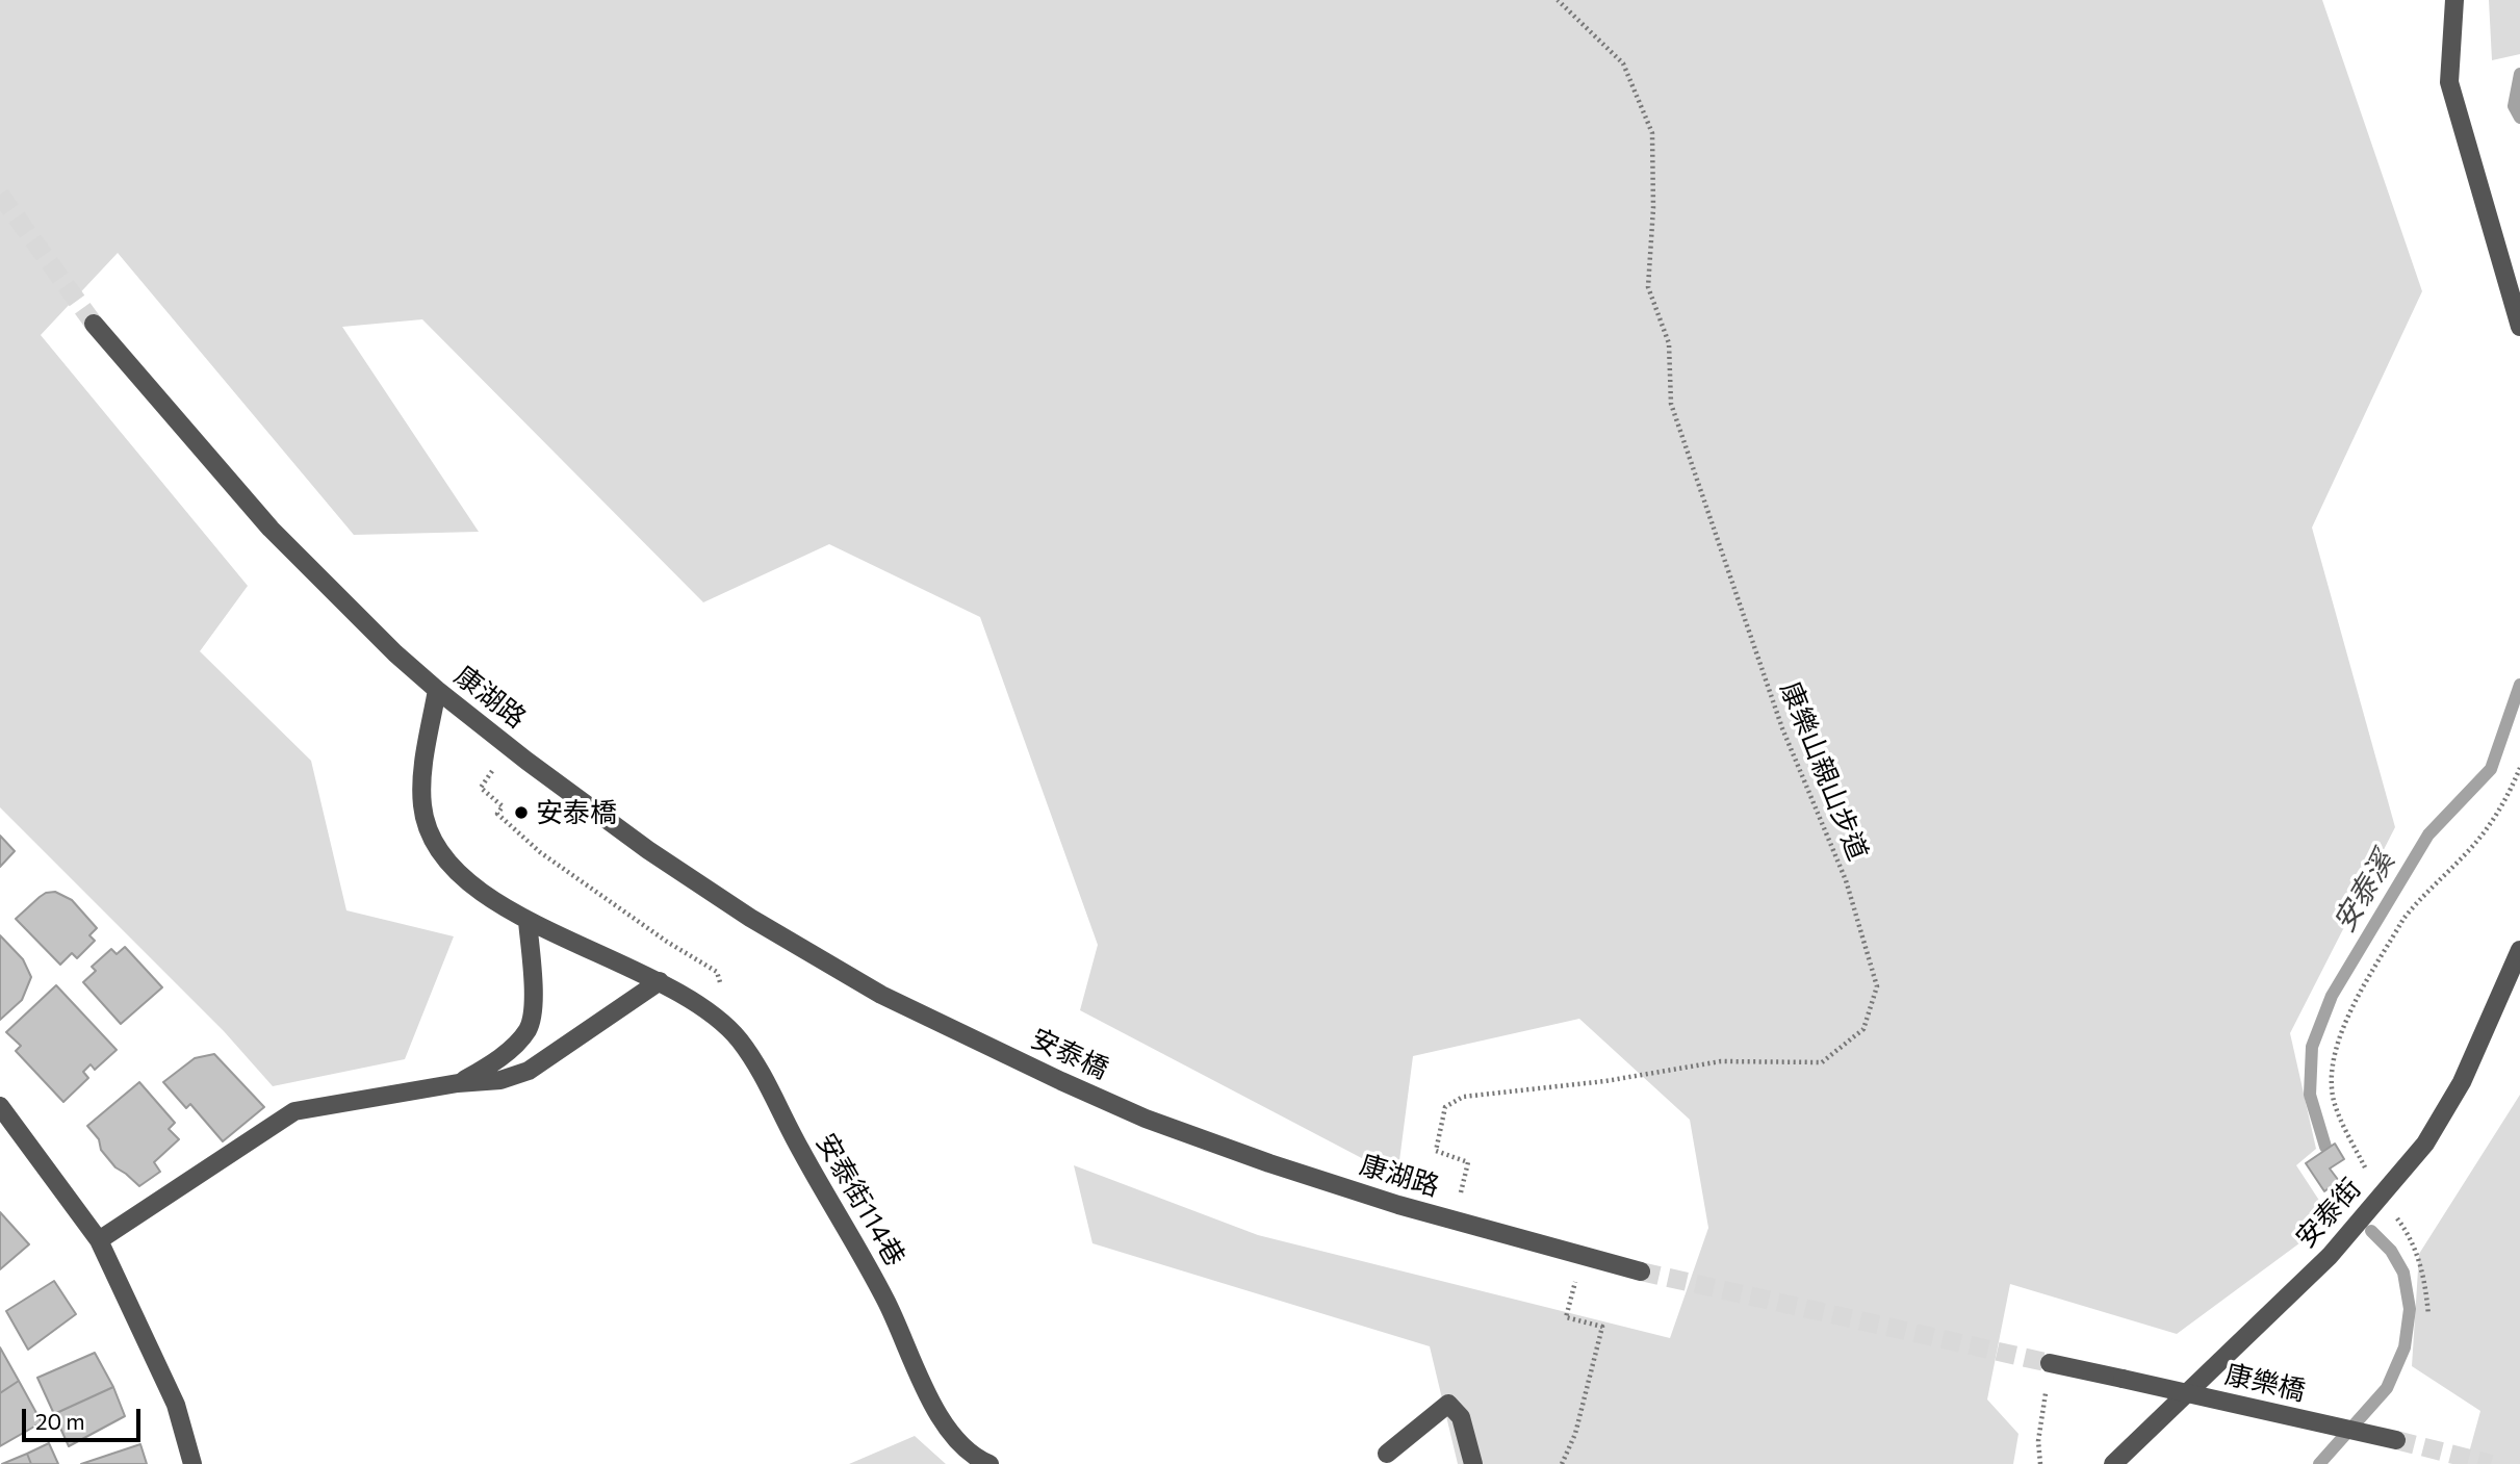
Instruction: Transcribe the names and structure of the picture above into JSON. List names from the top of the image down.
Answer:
{
  "streets": {
    "street": [
      "康湖路",
      "安泰橋",
      "安泰街114巷",
      "安泰街",
      "康樂橋"
    ],
    "path": ["康樂山親山步道"]
  },
  "crossings": [
    ["康湖路", "康樂山親山步道"],
    ["康湖路", "安泰橋"],
    ["康湖路", "安泰街114巷"]
  ],
  "water": ["安泰溪"],
  "places": ["安泰橋"],
  "scale_bar": "20 m"
}
